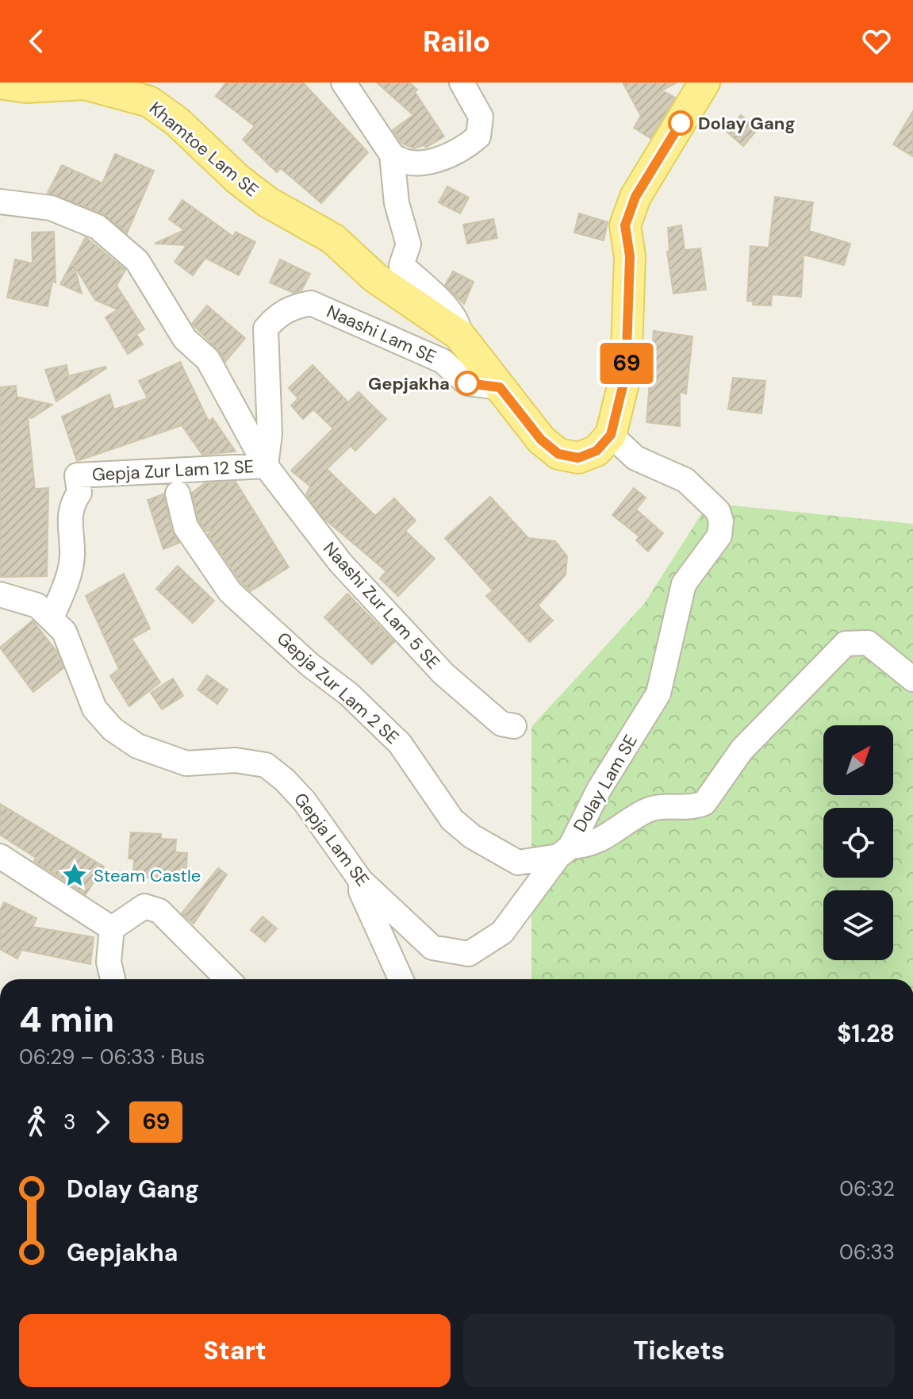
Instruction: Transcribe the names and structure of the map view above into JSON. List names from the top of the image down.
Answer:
{
  "streets": {
    "main road": ["Khamtoe Lam SE"],
    "street": [
      "Naashi Lam SE",
      "Gepja Zur Lam 12 SE",
      "Naashi Zur Lam 5 SE",
      "Gepja Zur Lam 2 SE",
      "Dolay Lam SE",
      "Gepja Lam SE"
    ]
  },
  "crossings": [
    ["Khamtoe Lam SE", "Naashi Lam SE"],
    ["Khamtoe Lam SE", "Dolay Lam SE"],
    ["Naashi Lam SE", "Gepja Zur Lam 12 SE"],
    ["Naashi Lam SE", "Naashi Zur Lam 5 SE"],
    ["Gepja Zur Lam 12 SE", "Naashi Zur Lam 5 SE"],
    ["Gepja Zur Lam 12 SE", "Gepja Lam SE"],
    ["Gepja Zur Lam 2 SE", "Dolay Lam SE"],
    ["Gepja Zur Lam 2 SE", "Gepja Lam SE"],
    ["Dolay Lam SE", "Gepja Lam SE"]
  ],
  "places": {
    "other": ["Dolay Gang", "Gepjakha"],
    "place": ["Steam Castle"]
  },
  "lines": ["bus line 69"],
  "north": "top right",
  "page": {
    "header": "Railo",
    "on_map": "69",
    "heading": ["4 min", "06:29 – 06:33 · Bus", "$1.28"],
    "legs": ["3", "69"],
    "list": [
      {
        "name": "Dolay Gang",
        "value": "06:32"
      },
      {
        "name": "Gepjakha",
        "value": "06:33"
      }
    ],
    "buttons": ["Start", "Tickets"]
  }
}
